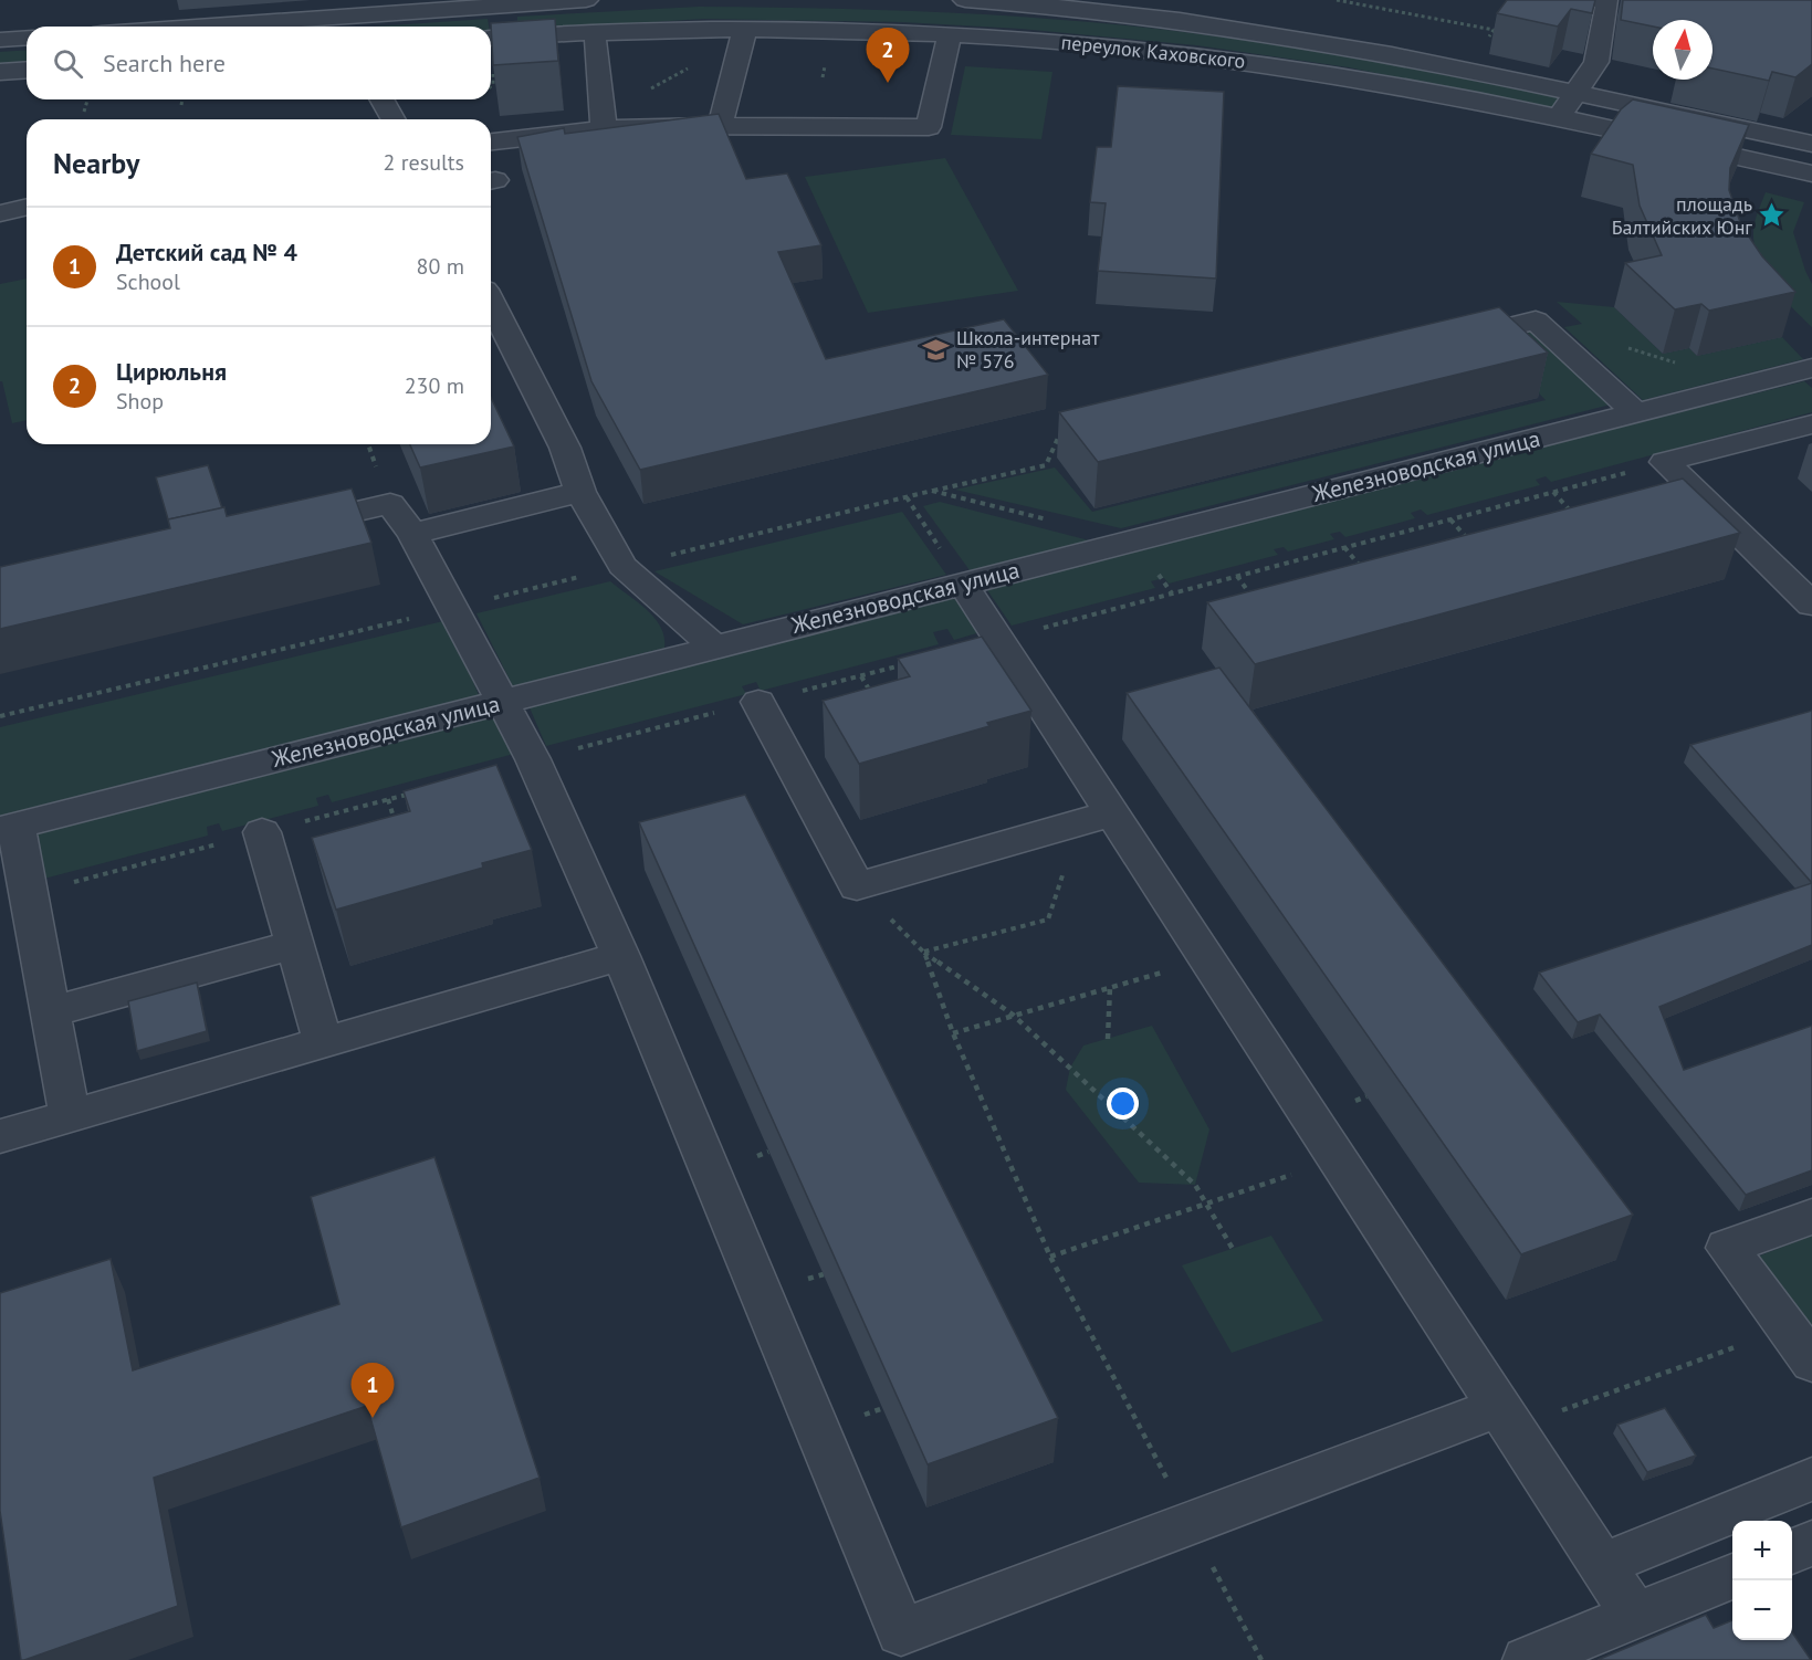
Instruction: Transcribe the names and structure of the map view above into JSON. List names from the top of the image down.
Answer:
{
  "streets": {
    "street": ["переулок Каховского", "Железноводская улица"]
  },
  "places": {
    "place": ["площадь Балтийских Юнг"],
    "school or university": ["Школа-интернат № 576"]
  },
  "north": "top",
  "page": {
    "search": "Search here",
    "pins": ["2", "1"],
    "heading": ["Nearby", "2 results"],
    "list": [
      {
        "mark": "1",
        "name": "Детский сад № 4",
        "note": "School",
        "value": "80 m"
      },
      {
        "mark": "2",
        "name": "Цирюльня",
        "note": "Shop",
        "value": "230 m"
      }
    ],
    "map_buttons": ["+", "−"]
  }
}
